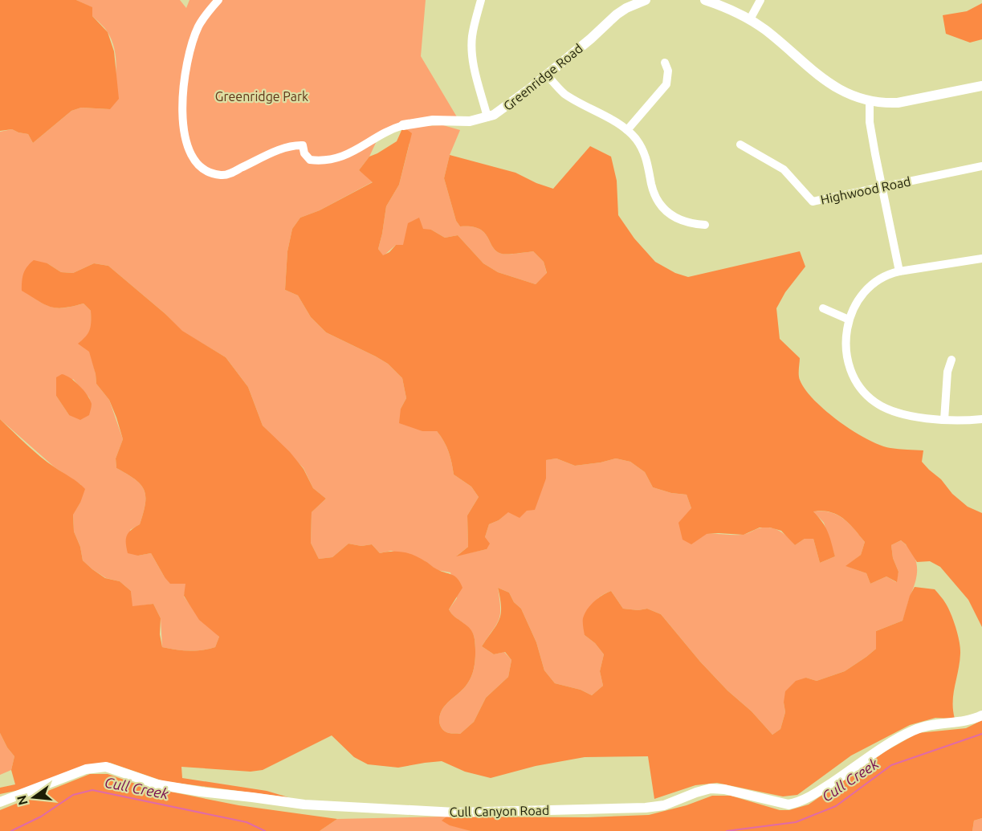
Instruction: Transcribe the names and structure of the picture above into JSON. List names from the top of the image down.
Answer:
{
  "streets": {
    "street": ["Greenridge Road", "Highwood Road", "Cull Canyon Road"]
  },
  "water": ["Cull Creek"],
  "parks": ["Greenridge Park"],
  "north": "left"
}
